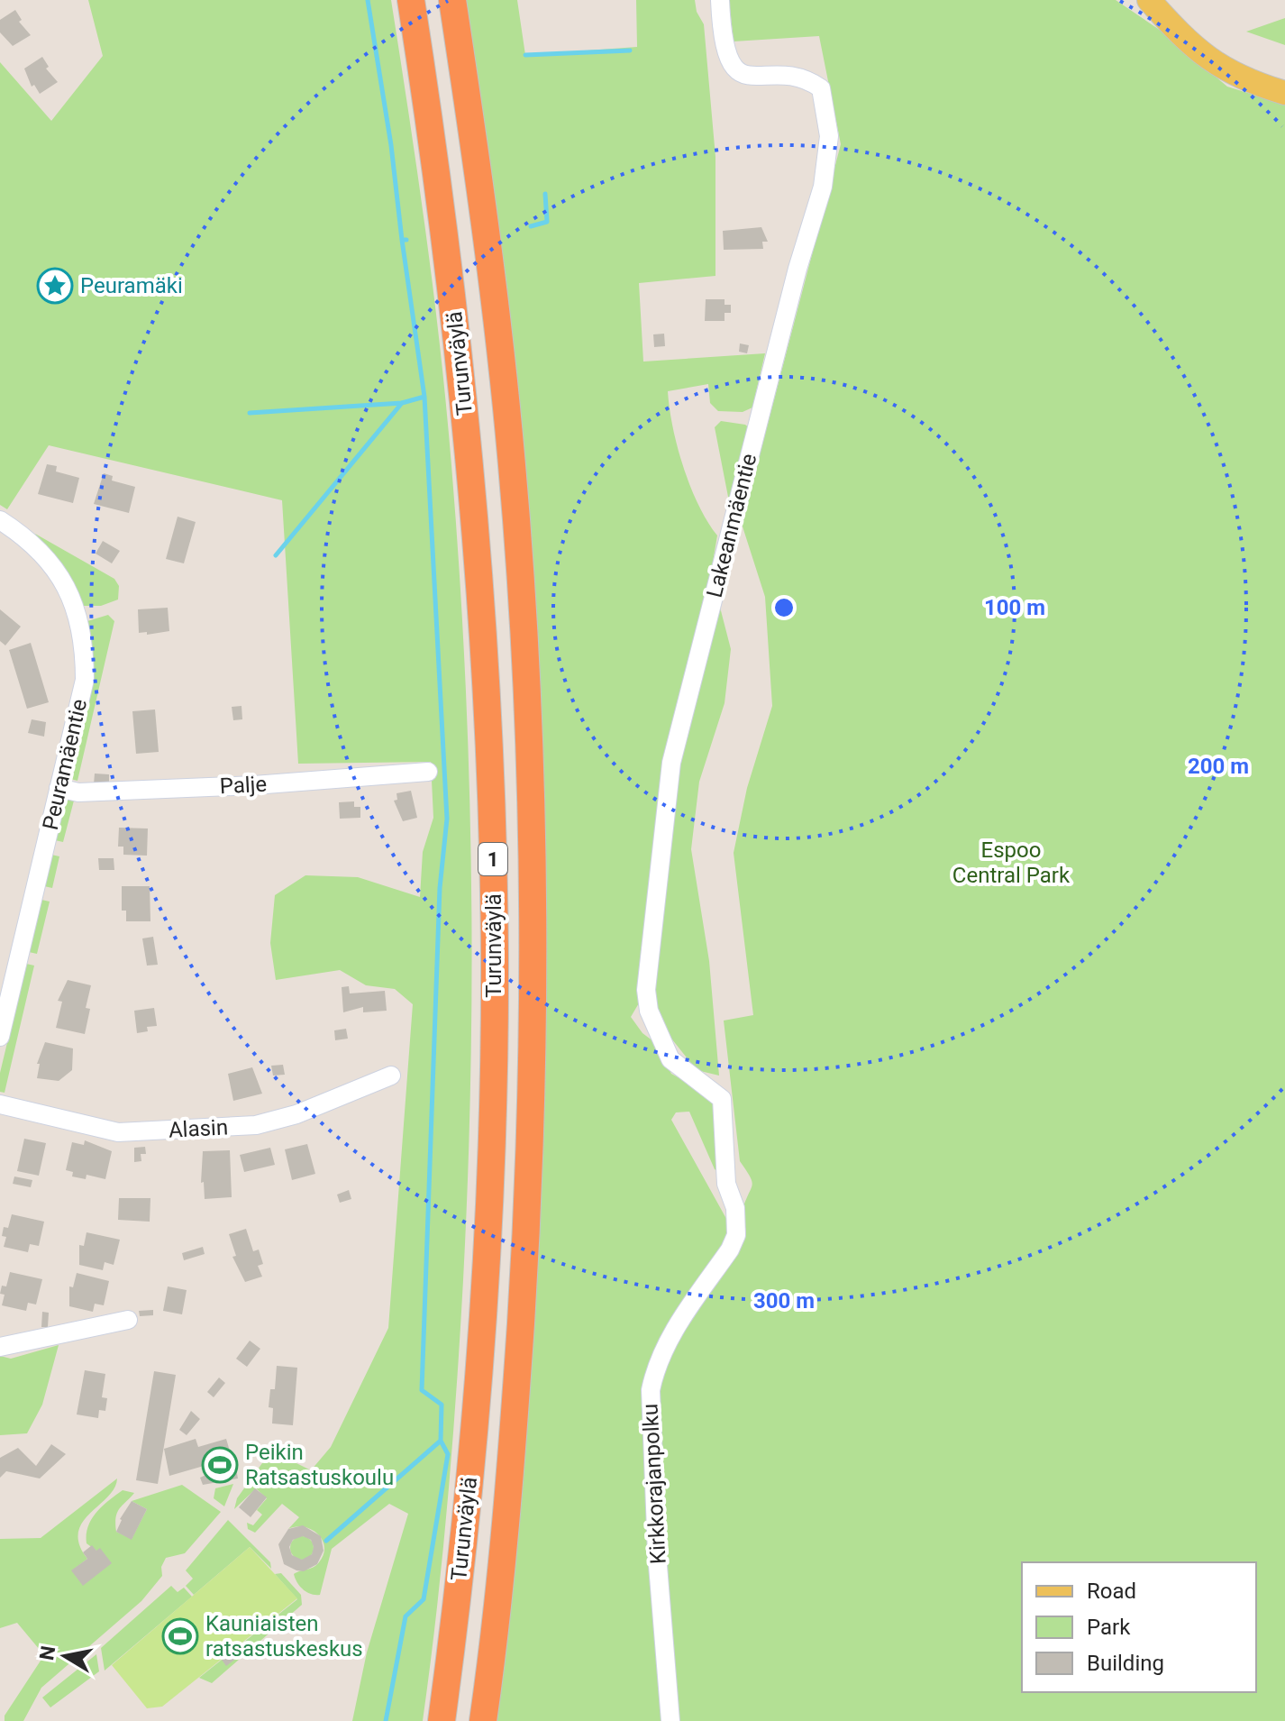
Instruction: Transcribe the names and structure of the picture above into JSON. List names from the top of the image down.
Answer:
{
  "streets": {
    "highway": ["Turunväylä", "1"],
    "street": [
      "Lakeanmäentie",
      "Peuramäentie",
      "Palje",
      "Alasin",
      "Kirkkorajanpolku"
    ]
  },
  "crossings": [
    ["Lakeanmäentie", "Kirkkorajanpolku"],
    ["Peuramäentie", "Palje"]
  ],
  "parks": ["Espoo Central Park"],
  "places": {
    "place": ["Peuramäki"],
    "sports": ["Peikin Ratsastuskoulu", "Kauniaisten ratsastuskeskus"]
  },
  "legend": ["Road", "Park", "Building"],
  "north": "left",
  "rings": ["100 m", "200 m", "300 m"]
}
